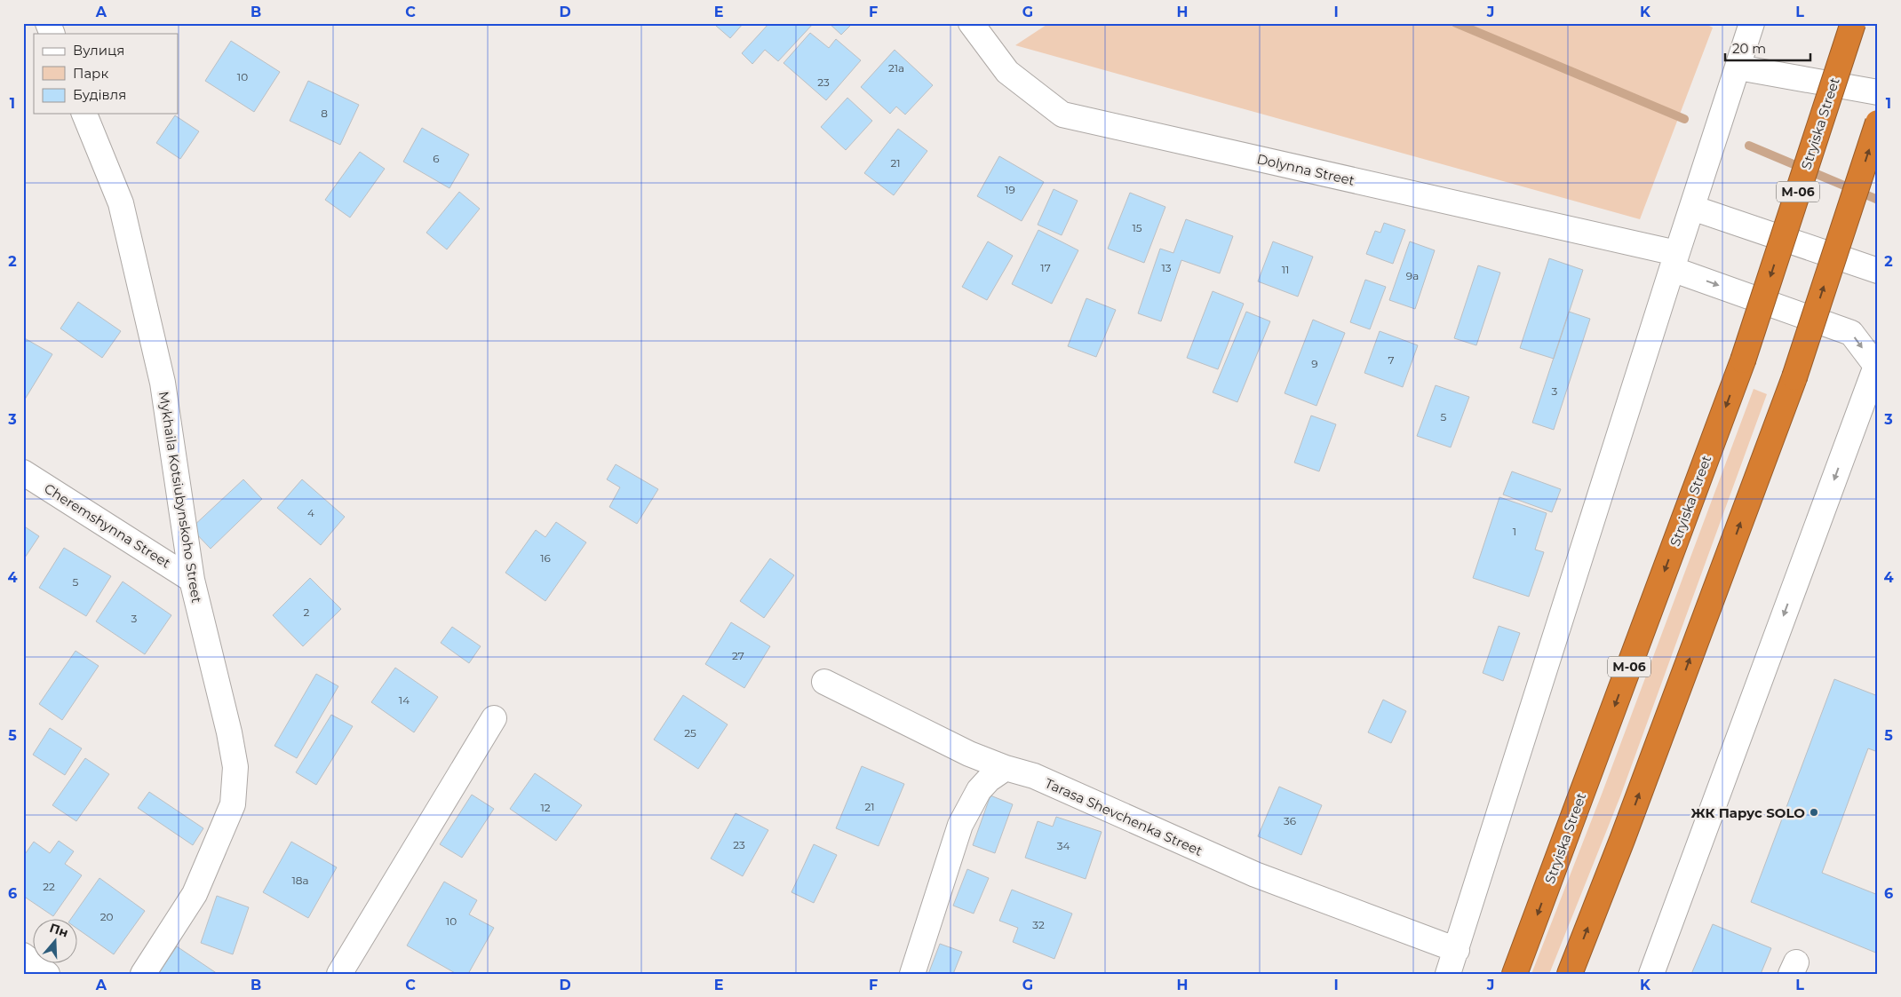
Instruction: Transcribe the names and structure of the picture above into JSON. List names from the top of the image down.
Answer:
{
  "streets": {
    "highway": ["Stryiska Street", "М-06"],
    "street": [
      "Dolynna Street",
      "Mykhaila Kotsiubynskoho Street",
      "Cheremshynna Street",
      "Tarasa Shevchenka Street"
    ]
  },
  "crossings": [
    ["Mykhaila Kotsiubynskoho Street", "Cheremshynna Street"]
  ],
  "places": ["ЖК Парус SOLO"],
  "house_numbers": [
    "21а",
    "10",
    "23",
    "8",
    "6",
    "21",
    "19",
    "15",
    "17",
    "13",
    "11",
    "9а",
    "7",
    "9",
    "3",
    "5",
    "4",
    "1",
    "16",
    "5",
    "2",
    "3",
    "27",
    "14",
    "25",
    "21",
    "12",
    "36",
    "23",
    "34",
    "18а",
    "22",
    "20",
    "10",
    "32"
  ],
  "legend": ["Вулиця", "Парк", "Будівля"],
  "scale_bar": "20 m",
  "north": "top",
  "grid": {
    "columns": [
      "A",
      "B",
      "C",
      "D",
      "E",
      "F",
      "G",
      "H",
      "I",
      "J",
      "K",
      "L"
    ],
    "rows": [
      "1",
      "2",
      "3",
      "4",
      "5",
      "6"
    ]
  }
}
